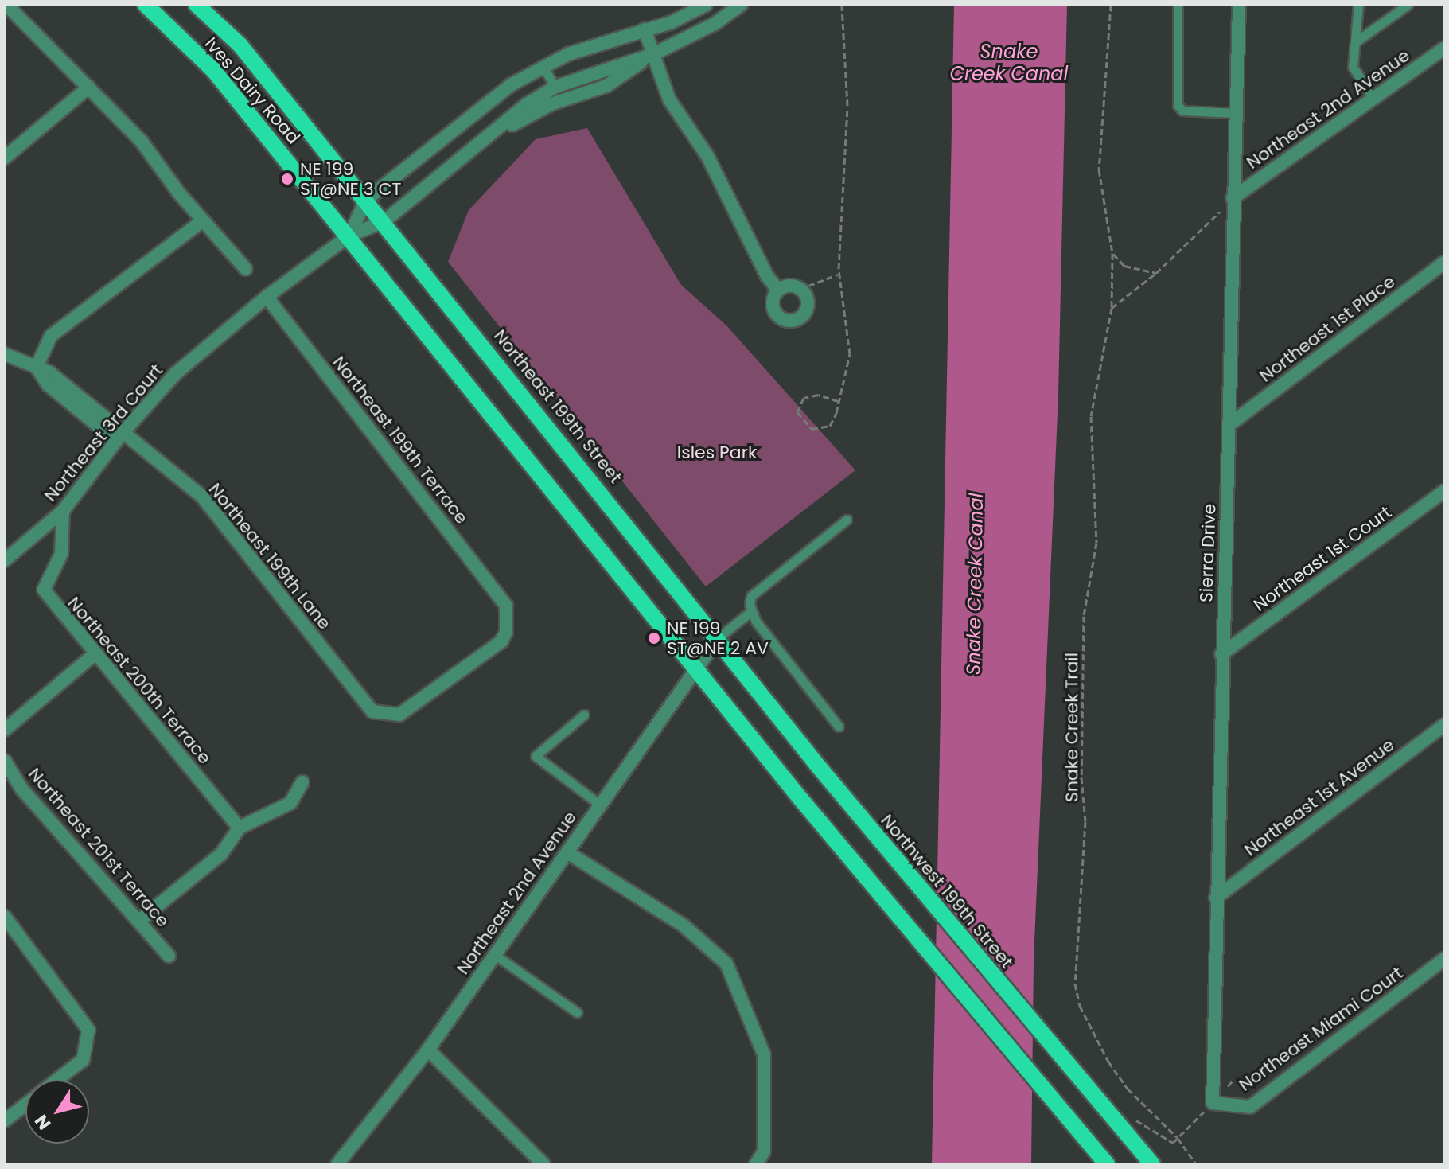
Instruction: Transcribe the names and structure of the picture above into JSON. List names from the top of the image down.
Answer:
{
  "streets": {
    "main road": ["Ives Dairy Road", "Northeast 199th Street", "Northwest 199th Street"],
    "street": [
      "Northeast 2nd Avenue",
      "Northeast 1st Place",
      "Northeast 3rd Court",
      "Northeast 199th Terrace",
      "Sierra Drive",
      "Northeast 199th Lane",
      "Northeast 1st Court",
      "Northeast 200th Terrace",
      "Northeast 1st Avenue",
      "Northeast 201st Terrace",
      "Northeast Miami Court"
    ],
    "path": ["Snake Creek Trail"]
  },
  "crossings": [
    ["Ives Dairy Road", "Northeast 199th Street"],
    ["Ives Dairy Road", "Northeast 3rd Court"],
    ["Northeast 2nd Avenue", "Northeast 199th Street"],
    ["Northeast 2nd Avenue", "Sierra Drive"],
    ["Northeast 2nd Avenue", "Northwest 199th Street"],
    ["Northeast 1st Place", "Sierra Drive"],
    ["Northeast 199th Street", "Northwest 199th Street"],
    ["Northeast 3rd Court", "Northeast 199th Terrace"],
    ["Northeast 3rd Court", "Northeast 199th Lane"],
    ["Northeast 3rd Court", "Northeast 200th Terrace"],
    ["Northeast 199th Terrace", "Northeast 199th Lane"],
    ["Sierra Drive", "Northeast 1st Court"],
    ["Sierra Drive", "Northeast 1st Avenue"],
    ["Sierra Drive", "Northeast Miami Court"]
  ],
  "water": ["Snake Creek Canal"],
  "parks": ["Isles Park"],
  "places": ["NE 199 ST@NE 3 CT", "NE 199 ST@NE 2 AV"],
  "north": "bottom left"
}
